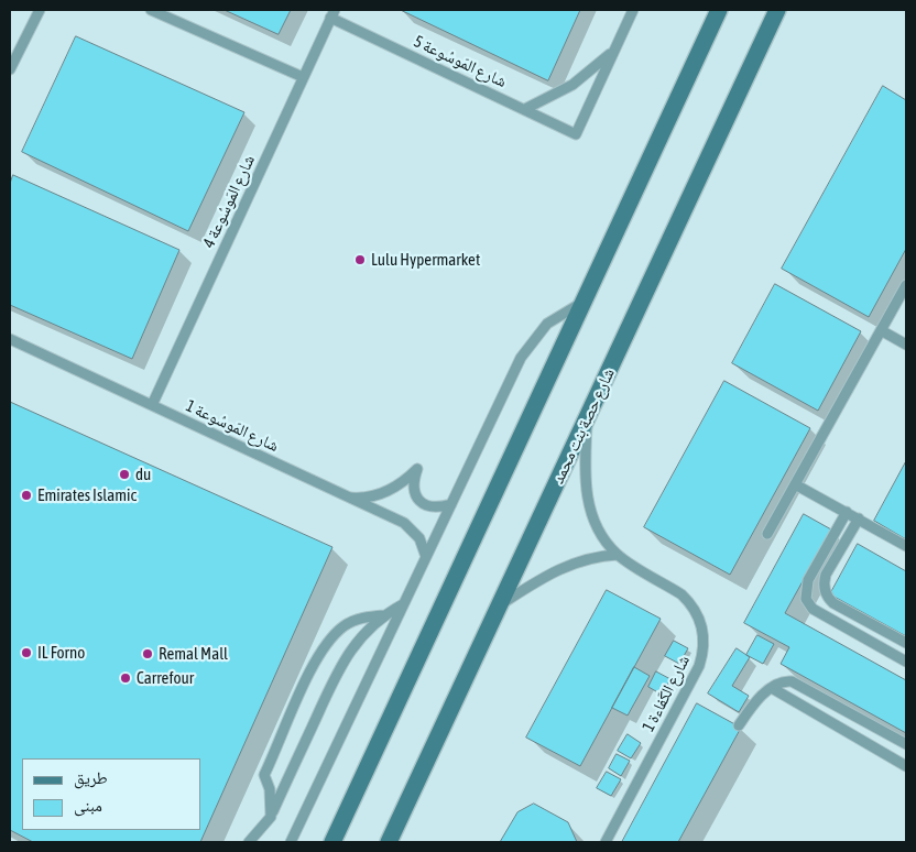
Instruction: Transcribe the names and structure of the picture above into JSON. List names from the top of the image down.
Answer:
{
  "streets": {
    "main road": ["شارع حصة بنت محمد"],
    "lane": [
      "شارع المَوسُوعة 5",
      "شارع المَوسُوعة 4",
      "شارع المَوسُوعة 1",
      "شارع الكَفاءة 1"
    ]
  },
  "crossings": [
    ["شارع المَوسُوعة 5", "شارع المَوسُوعة 4"],
    ["شارع المَوسُوعة 4", "شارع المَوسُوعة 1"],
    ["شارع حصة بنت محمد", "شارع الكَفاءة 1"]
  ],
  "places": [
    "Lulu Hypermarket",
    "du",
    "Emirates Islamic",
    "IL Forno",
    "Remal Mall",
    "Carrefour"
  ],
  "legend": ["طريق", "مبنى"]
}
